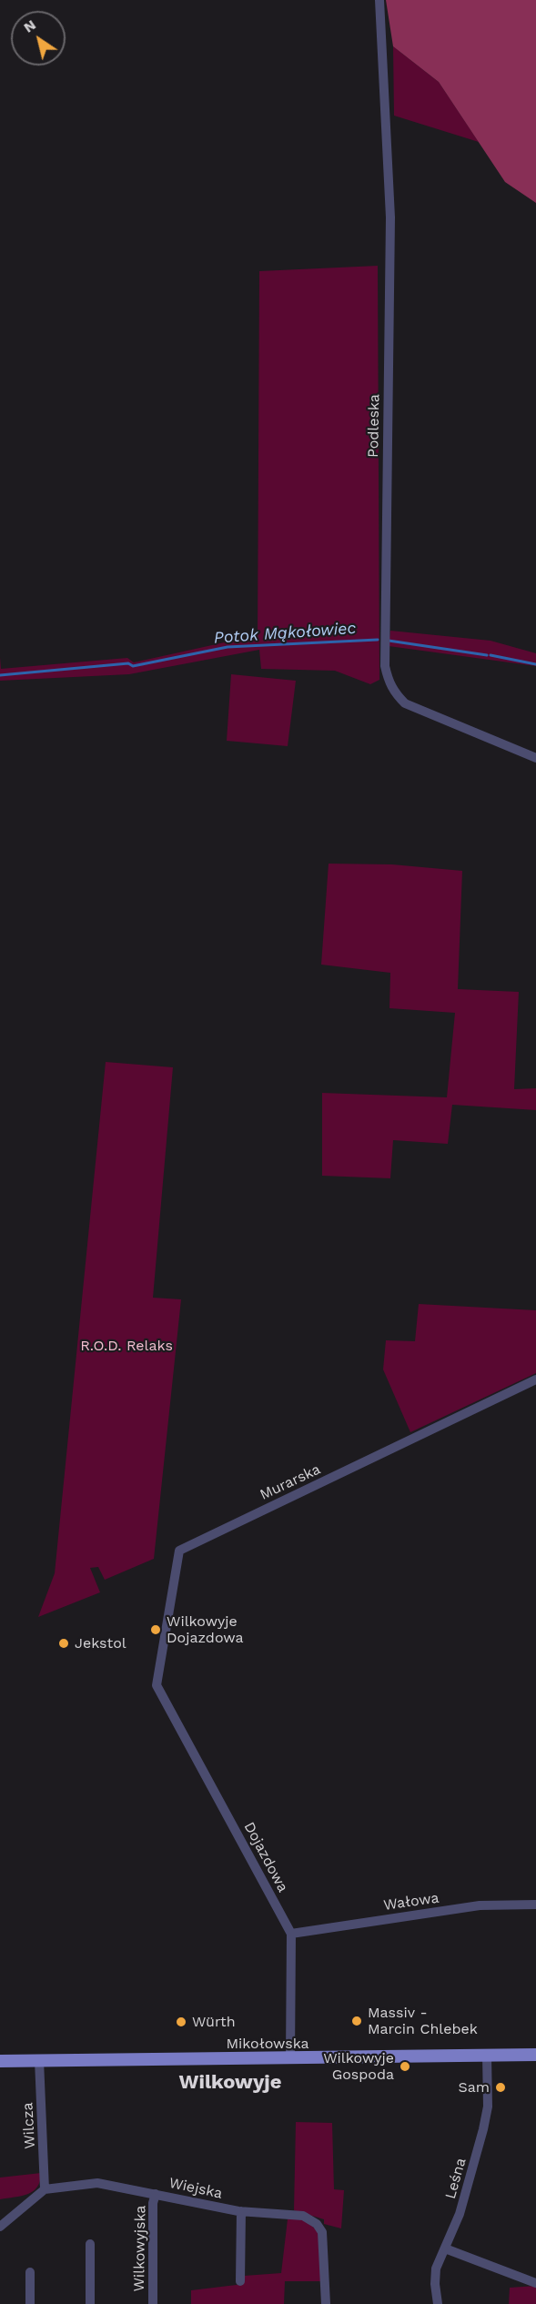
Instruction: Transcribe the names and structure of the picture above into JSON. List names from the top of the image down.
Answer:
{
  "streets": {
    "main road": ["Mikołowska"],
    "street": [
      "Podleska",
      "Murarska",
      "Dojazdowa",
      "Wałowa",
      "Wilcza",
      "Leśna",
      "Wiejska",
      "Wilkowyjska"
    ]
  },
  "crossings": [
    ["Murarska", "Dojazdowa"],
    ["Dojazdowa", "Wałowa"],
    ["Dojazdowa", "Mikołowska"],
    ["Mikołowska", "Wilcza"],
    ["Mikołowska", "Leśna"],
    ["Wilcza", "Wiejska"],
    ["Wiejska", "Wilkowyjska"]
  ],
  "districts": ["Wilkowyje"],
  "water": ["Potok Mąkołowiec"],
  "parks": ["R.O.D. Relaks"],
  "places": [
    "Wilkowyje Dojazdowa",
    "Jekstol",
    "Massiv - Marcin Chlebek",
    "Würth",
    "Wilkowyje Gospoda",
    "Sam"
  ],
  "north": "top left"
}
